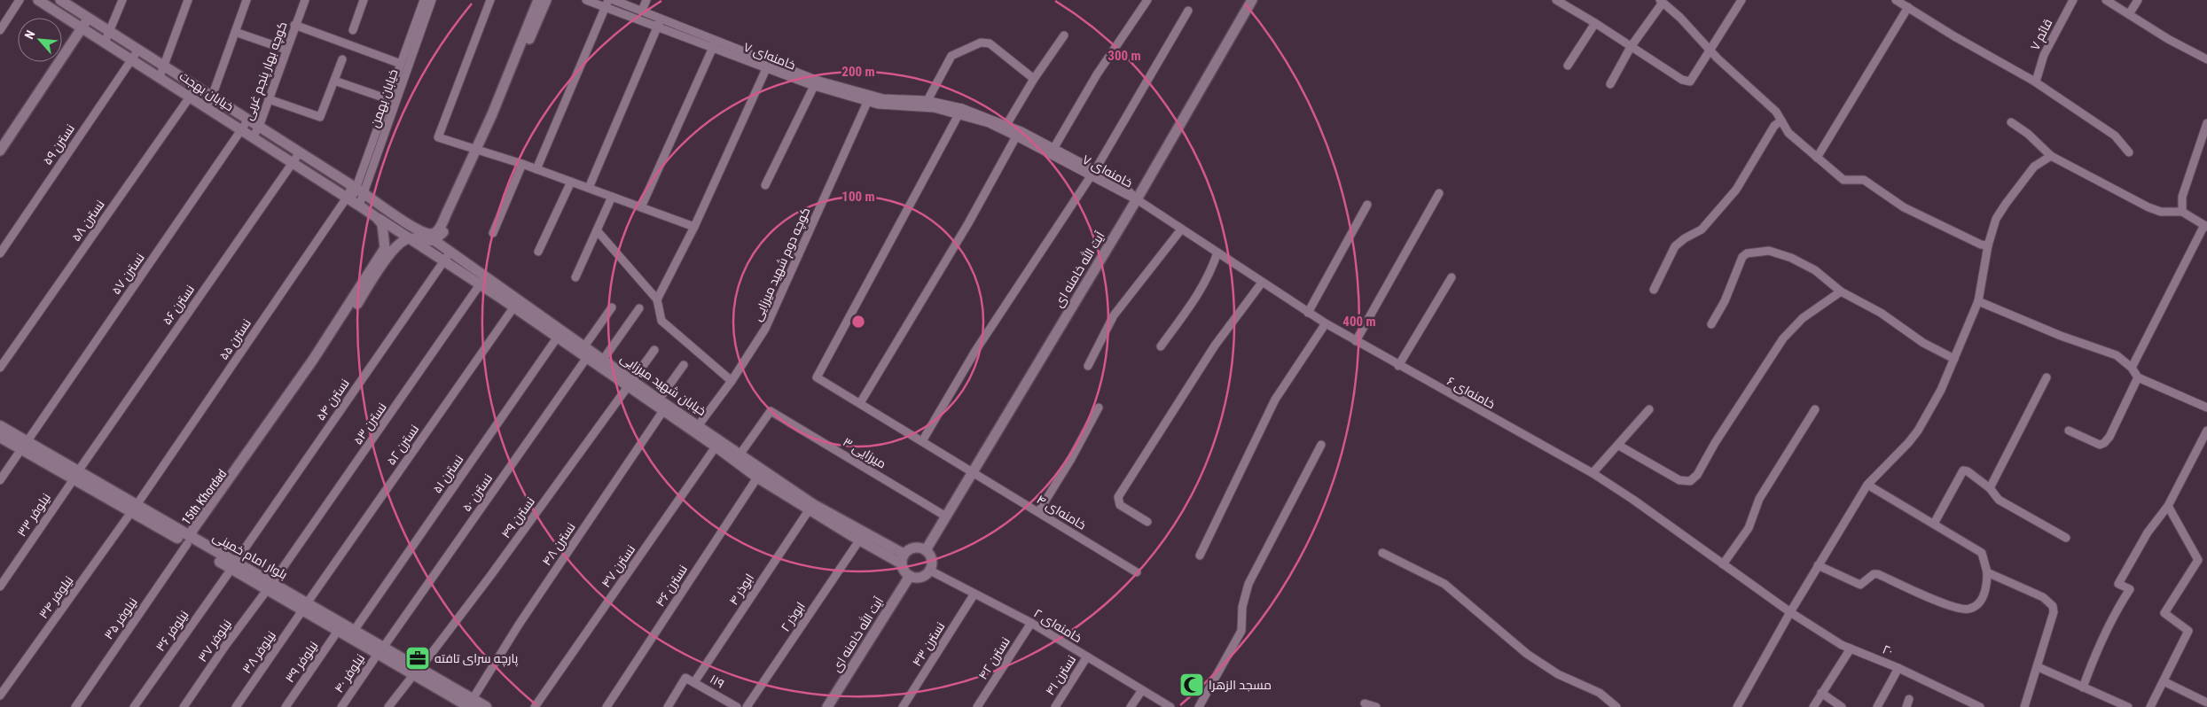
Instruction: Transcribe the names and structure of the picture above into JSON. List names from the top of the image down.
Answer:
{
  "streets": {
    "main road": ["بلوار امام خمینی"],
    "street": [
      "قائم ۷",
      "خامنه‌ای ۷",
      "کوچه بهار پنجم غربی",
      "خیابان بهجت",
      "خیابان بهمن",
      "نسترن ۵۹",
      "نسترن ۵۸",
      "کوچه دوم شهید میرزایی",
      "آیت الله خامنه ای",
      "نسترن ۵۷",
      "نسترن ۵۶",
      "نسترن ۵۵",
      "خیابان شهید میرزایی",
      "خامنه‌ای ۶",
      "نسترن ۵۴",
      "نسترن ۵۳",
      "نسترن ۵۲",
      "میرزایی ۳",
      "نسترن ۵۱",
      "نسترن ۵۰",
      "15th Khordad",
      "خامنه‌ای ۴",
      "نیلوفر ۳۳",
      "نسترن ۴۹",
      "نسترن ۴۸",
      "نسترن ۴۷",
      "نسترن ۴۶",
      "ابوذر ۴",
      "نیلوفر ۳۴",
      "ابوذر ۲",
      "نیلوفر ۳۵",
      "خامنه‌ای ۲",
      "نیلوفر ۳۶",
      "نیلوفر ۳۷",
      "نسترن ۴۳",
      "۲۰",
      "نیلوفر ۳۸",
      "نسترن ۴۲",
      "نیلوفر ۳۹",
      "نیلوفر ۴۰",
      "نسترن ۴۱",
      "۱۱۹"
    ]
  },
  "crossings": [
    ["خامنه‌ای ۷", "کوچه دوم شهید میرزایی"],
    ["خامنه‌ای ۷", "آیت الله خامنه ای"],
    ["خامنه‌ای ۷", "خامنه‌ای ۶"],
    ["خامنه‌ای ۷", "خامنه‌ای ۴"],
    ["کوچه بهار پنجم غربی", "خیابان بهجت"],
    ["خیابان بهجت", "خیابان بهمن"],
    ["خیابان بهجت", "نسترن ۵۹"],
    ["خیابان بهجت", "نسترن ۵۸"],
    ["خیابان بهجت", "نسترن ۵۷"],
    ["خیابان بهجت", "نسترن ۵۶"],
    ["خیابان بهجت", "نسترن ۵۵"],
    ["خیابان بهجت", "خیابان شهید میرزایی"],
    ["خیابان بهجت", "15th Khordad"],
    ["خیابان بهمن", "نسترن ۵۵"],
    ["کوچه دوم شهید میرزایی", "خیابان شهید میرزایی"],
    ["آیت الله خامنه ای", "خیابان شهید میرزایی"],
    ["آیت الله خامنه ای", "خامنه‌ای ۶"],
    ["آیت الله خامنه ای", "میرزایی ۳"],
    ["آیت الله خامنه ای", "خامنه‌ای ۴"],
    ["آیت الله خامنه ای", "خامنه‌ای ۲"],
    ["نسترن ۵۷", "بلوار امام خمینی"],
    ["نسترن ۵۶", "نیلوفر ۳۳"],
    ["نسترن ۵۶", "بلوار امام خمینی"],
    ["نسترن ۵۵", "بلوار امام خمینی"],
    ["نسترن ۵۵", "نیلوفر ۳۴"],
    ["خیابان شهید میرزایی", "نسترن ۵۴"],
    ["خیابان شهید میرزایی", "نسترن ۵۳"],
    ["خیابان شهید میرزایی", "نسترن ۵۲"],
    ["خیابان شهید میرزایی", "میرزایی ۳"],
    ["خیابان شهید میرزایی", "نسترن ۵۱"],
    ["خیابان شهید میرزایی", "نسترن ۵۰"],
    ["خیابان شهید میرزایی", "15th Khordad"],
    ["خیابان شهید میرزایی", "نسترن ۴۹"],
    ["خیابان شهید میرزایی", "نسترن ۴۸"],
    ["خیابان شهید میرزایی", "نسترن ۴۷"],
    ["خیابان شهید میرزایی", "نسترن ۴۶"],
    ["خیابان شهید میرزایی", "ابوذر ۴"],
    ["خیابان شهید میرزایی", "ابوذر ۲"],
    ["خیابان شهید میرزایی", "خامنه‌ای ۲"],
    ["خامنه‌ای ۶", "۲۰"],
    ["نسترن ۵۴", "بلوار امام خمینی"],
    ["نسترن ۵۴", "نیلوفر ۳۶"],
    ["نسترن ۵۳", "بلوار امام خمینی"],
    ["نسترن ۵۳", "نیلوفر ۳۷"],
    ["نسترن ۵۲", "بلوار امام خمینی"],
    ["نسترن ۵۲", "نیلوفر ۳۸"],
    ["نسترن ۵۱", "بلوار امام خمینی"],
    ["نسترن ۵۰", "بلوار امام خمینی"],
    ["نسترن ۵۰", "نیلوفر ۴۰"],
    ["15th Khordad", "بلوار امام خمینی"],
    ["15th Khordad", "نیلوفر ۳۵"],
    ["نیلوفر ۳۳", "بلوار امام خمینی"],
    ["نسترن ۴۹", "بلوار امام خمینی"],
    ["نسترن ۴۸", "بلوار امام خمینی"],
    ["بلوار امام خمینی", "نیلوفر ۳۴"],
    ["بلوار امام خمینی", "نیلوفر ۳۵"],
    ["بلوار امام خمینی", "نیلوفر ۳۶"],
    ["بلوار امام خمینی", "نیلوفر ۳۷"],
    ["بلوار امام خمینی", "نیلوفر ۳۸"],
    ["بلوار امام خمینی", "نیلوفر ۳۹"],
    ["بلوار امام خمینی", "نیلوفر ۴۰"],
    ["ابوذر ۴", "۱۱۹"],
    ["خامنه‌ای ۲", "نسترن ۴۳"],
    ["خامنه‌ای ۲", "نسترن ۴۲"],
    ["خامنه‌ای ۲", "نسترن ۴۱"]
  ],
  "places": {
    "office": ["پارچه سرای تافته"],
    "mosque": ["مسجد الزهرا"]
  },
  "north": "top left",
  "rings": [
    "300 m",
    "200 m",
    "100 m",
    "400 m"
  ]
}
